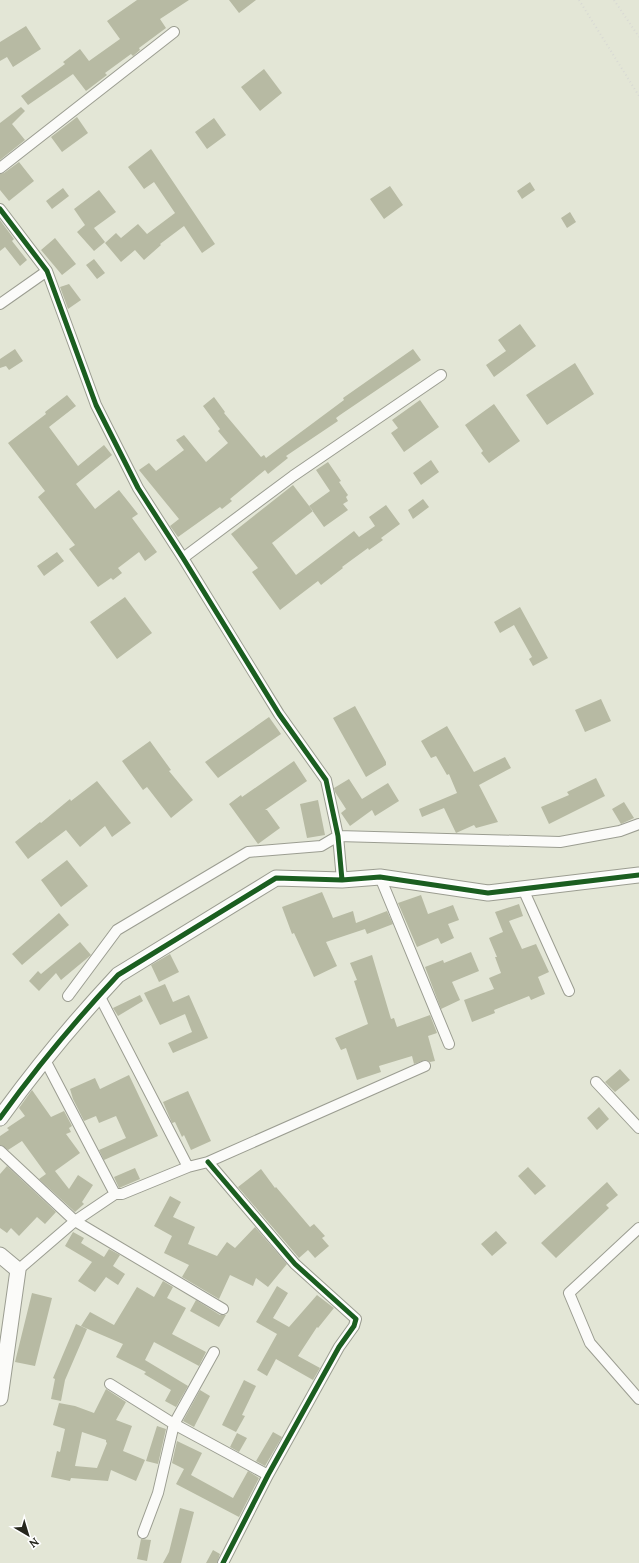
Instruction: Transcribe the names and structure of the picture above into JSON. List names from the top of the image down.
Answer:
{
  "north": "bottom right"
}
